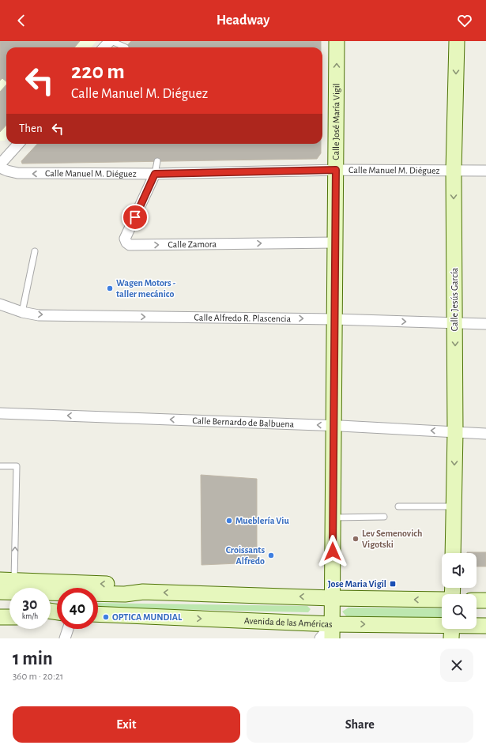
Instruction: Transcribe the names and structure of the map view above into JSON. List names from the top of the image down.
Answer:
{
  "streets": {
    "street": [
      "Calle José María Vigil",
      "Calle Manuel M. Diéguez",
      "Calle Zamora",
      "Calle Jesús García",
      "Calle Alfredo R. Plascencia",
      "Calle Bernardo de Balbuena",
      "Avenida de las Américas"
    ]
  },
  "crossings": [
    ["Calle José María Vigil", "Calle Manuel M. Diéguez"],
    ["Calle José María Vigil", "Calle Zamora"],
    ["Calle José María Vigil", "Calle Alfredo R. Plascencia"],
    ["Calle José María Vigil", "Calle Bernardo de Balbuena"],
    ["Calle José María Vigil", "Avenida de las Américas"],
    ["Calle Manuel M. Diéguez", "Calle Zamora"],
    ["Calle Manuel M. Diéguez", "Calle Jesús García"],
    ["Calle Jesús García", "Calle Alfredo R. Plascencia"],
    ["Calle Jesús García", "Calle Bernardo de Balbuena"]
  ],
  "one_way": ["Calle Jesús García", "Calle Alfredo R. Plascencia", "Calle Bernardo de Balbuena"],
  "places": {
    "other": [
      "Wagen Motors - taller mecánico",
      "Mueblería Viu",
      "Lev Semenovich Vigotski",
      "Croissants Alfredo",
      "OPTICA MUNDIAL"
    ],
    "transit": ["Jose Maria Vigil"]
  },
  "page": {
    "header": "Headway",
    "turn": ["220 m", "Calle Manuel M. Diéguez"],
    "then": "Then",
    "speed": "30 km/h",
    "limit": "40",
    "heading": ["1 min", "360 m · 20:21"],
    "buttons": ["Exit", "Share"]
  }
}
